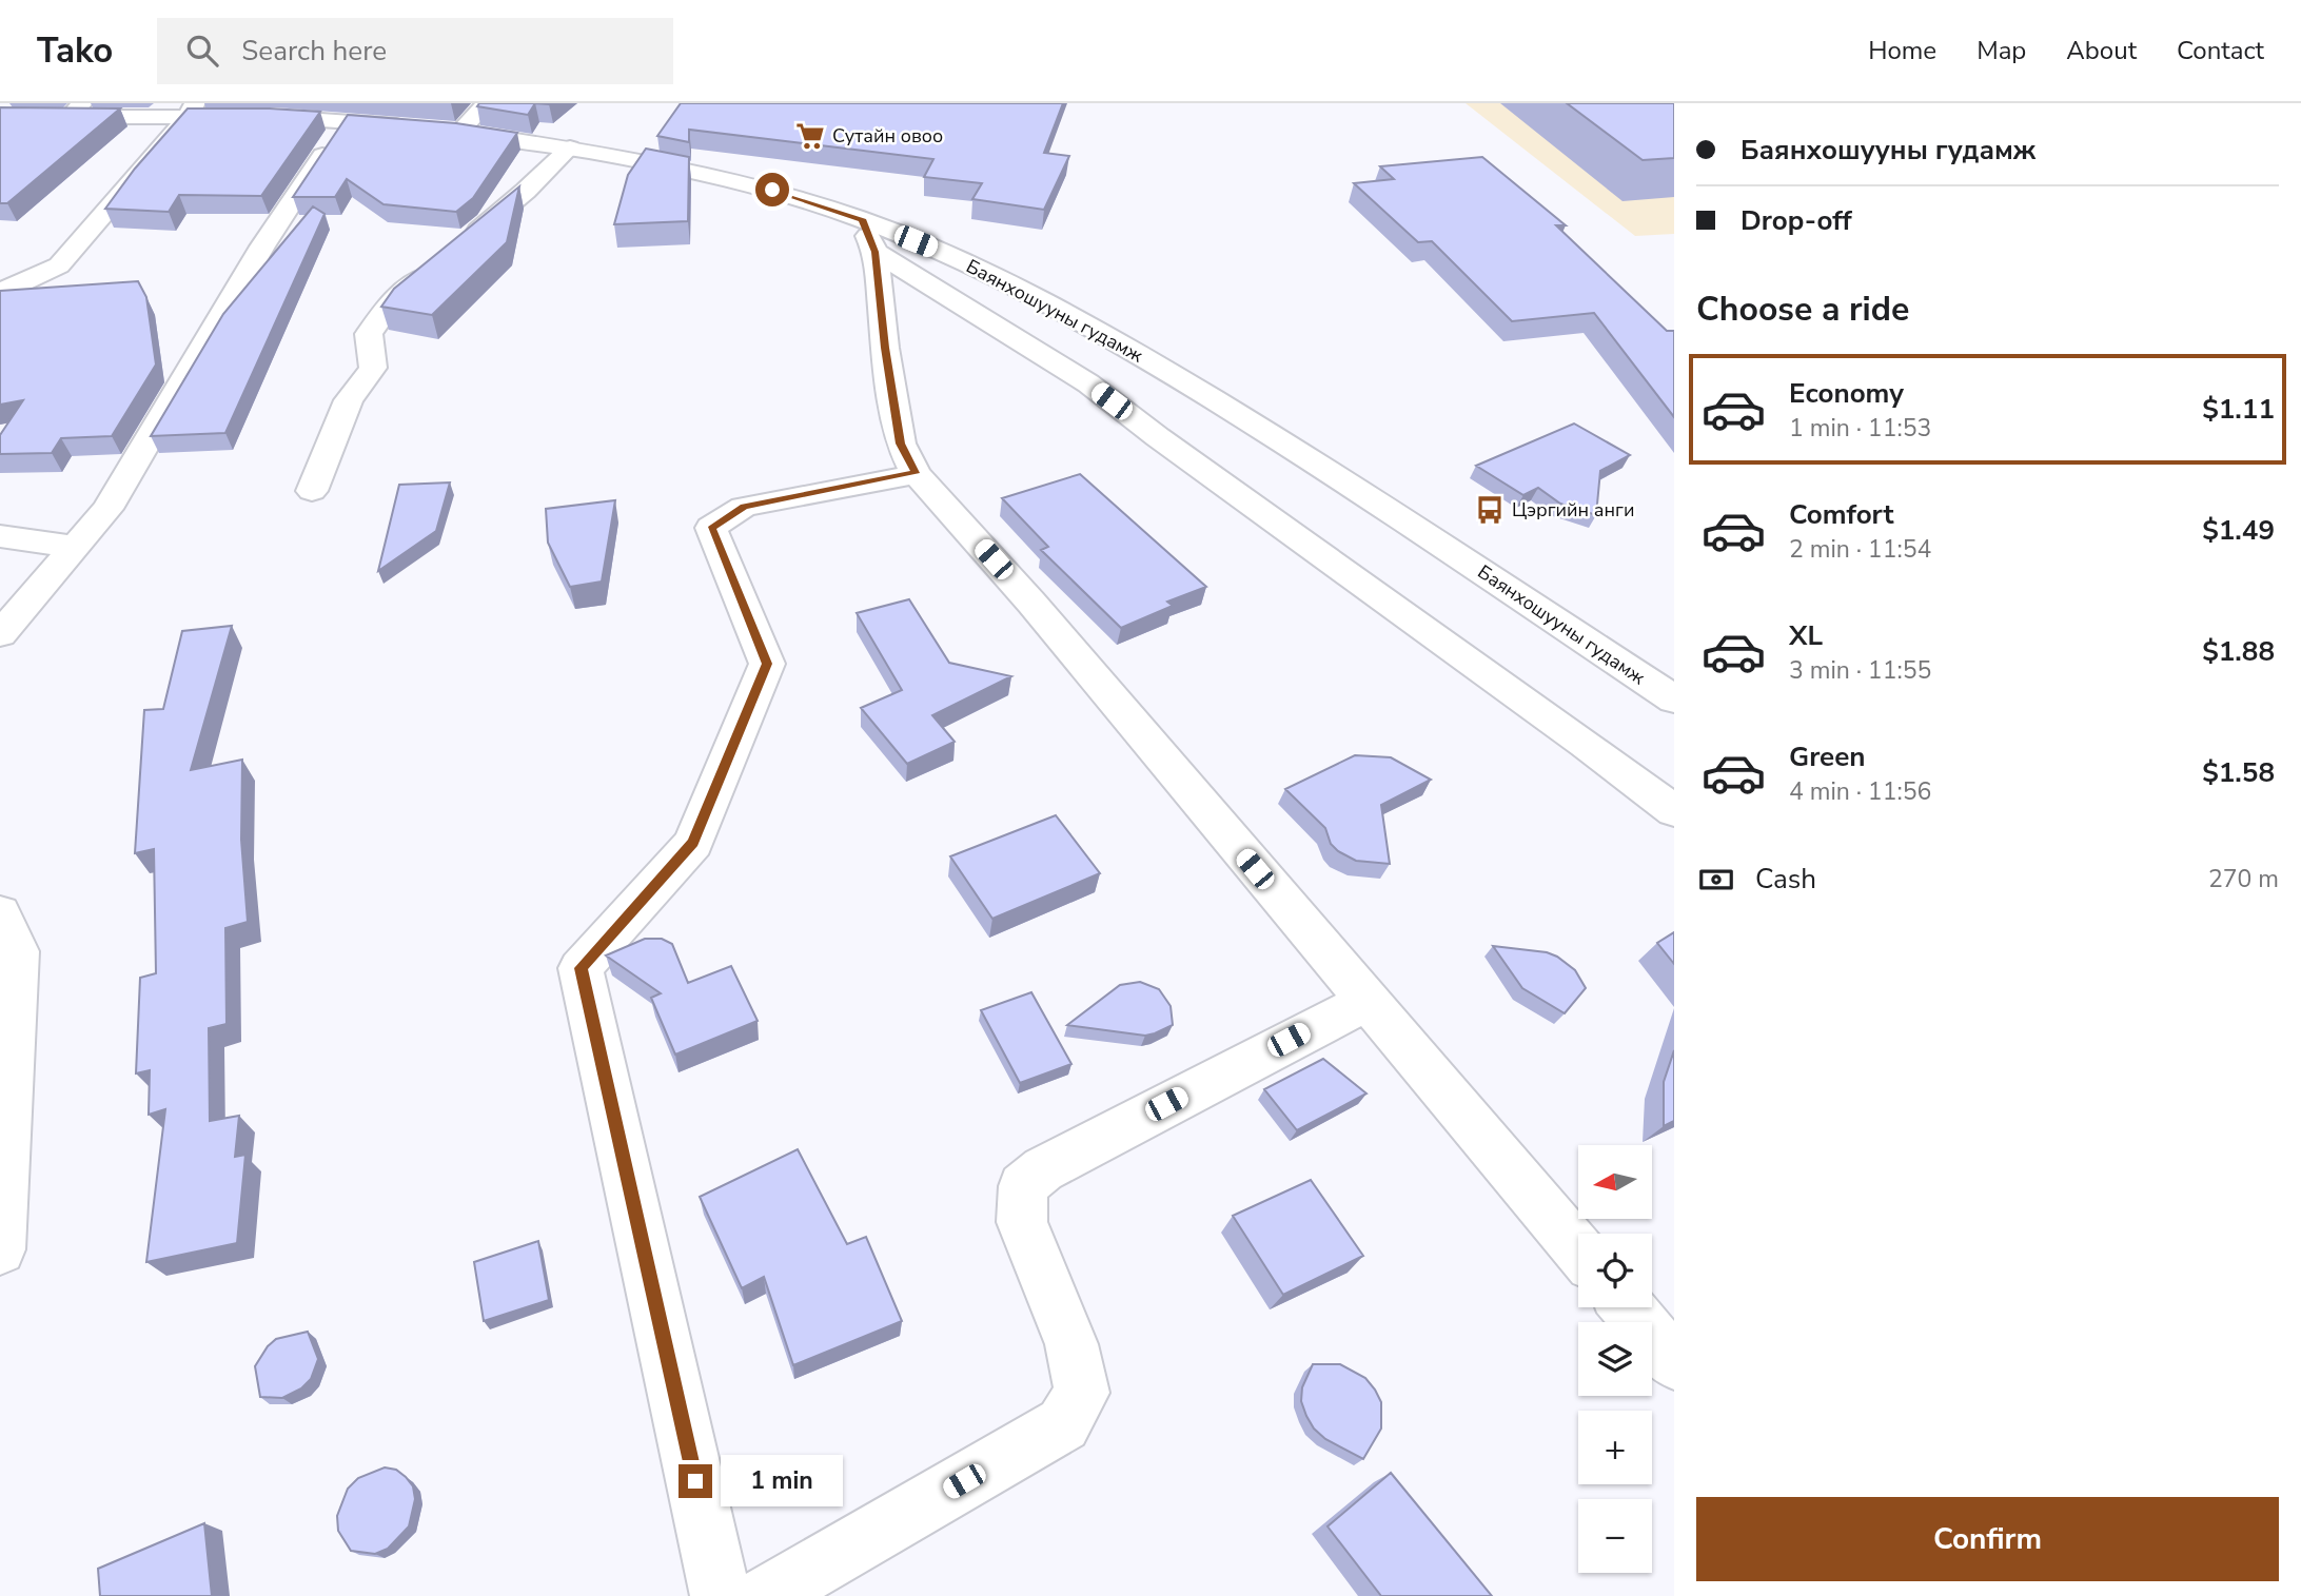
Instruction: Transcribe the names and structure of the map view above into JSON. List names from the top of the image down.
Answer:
{
  "streets": {
    "street": ["Баянхошууны гудамж"]
  },
  "places": {
    "supermarket": ["Сутайн овоо"],
    "bus stop": ["Цэргийн анги"]
  },
  "north": "left",
  "page": {
    "header": "Tako",
    "search": "Search here",
    "nav": [
      "Home",
      "Map",
      "About",
      "Contact"
    ],
    "banner": ["Баянхошууны гудамж", "Drop-off"],
    "heading": "Choose a ride",
    "list": [
      {
        "name": "Economy",
        "note": "1 min · 11:53",
        "value": "$1.11"
      },
      {
        "name": "Comfort",
        "note": "2 min · 11:54",
        "value": "$1.49"
      },
      {
        "name": "XL",
        "note": "3 min · 11:55",
        "value": "$1.88"
      },
      {
        "name": "Green",
        "note": "4 min · 11:56",
        "value": "$1.58"
      }
    ],
    "pay": ["Cash", "270 m"],
    "map_buttons": ["+", "−"],
    "bubble": "1 min",
    "buttons": "Confirm"
  }
}
